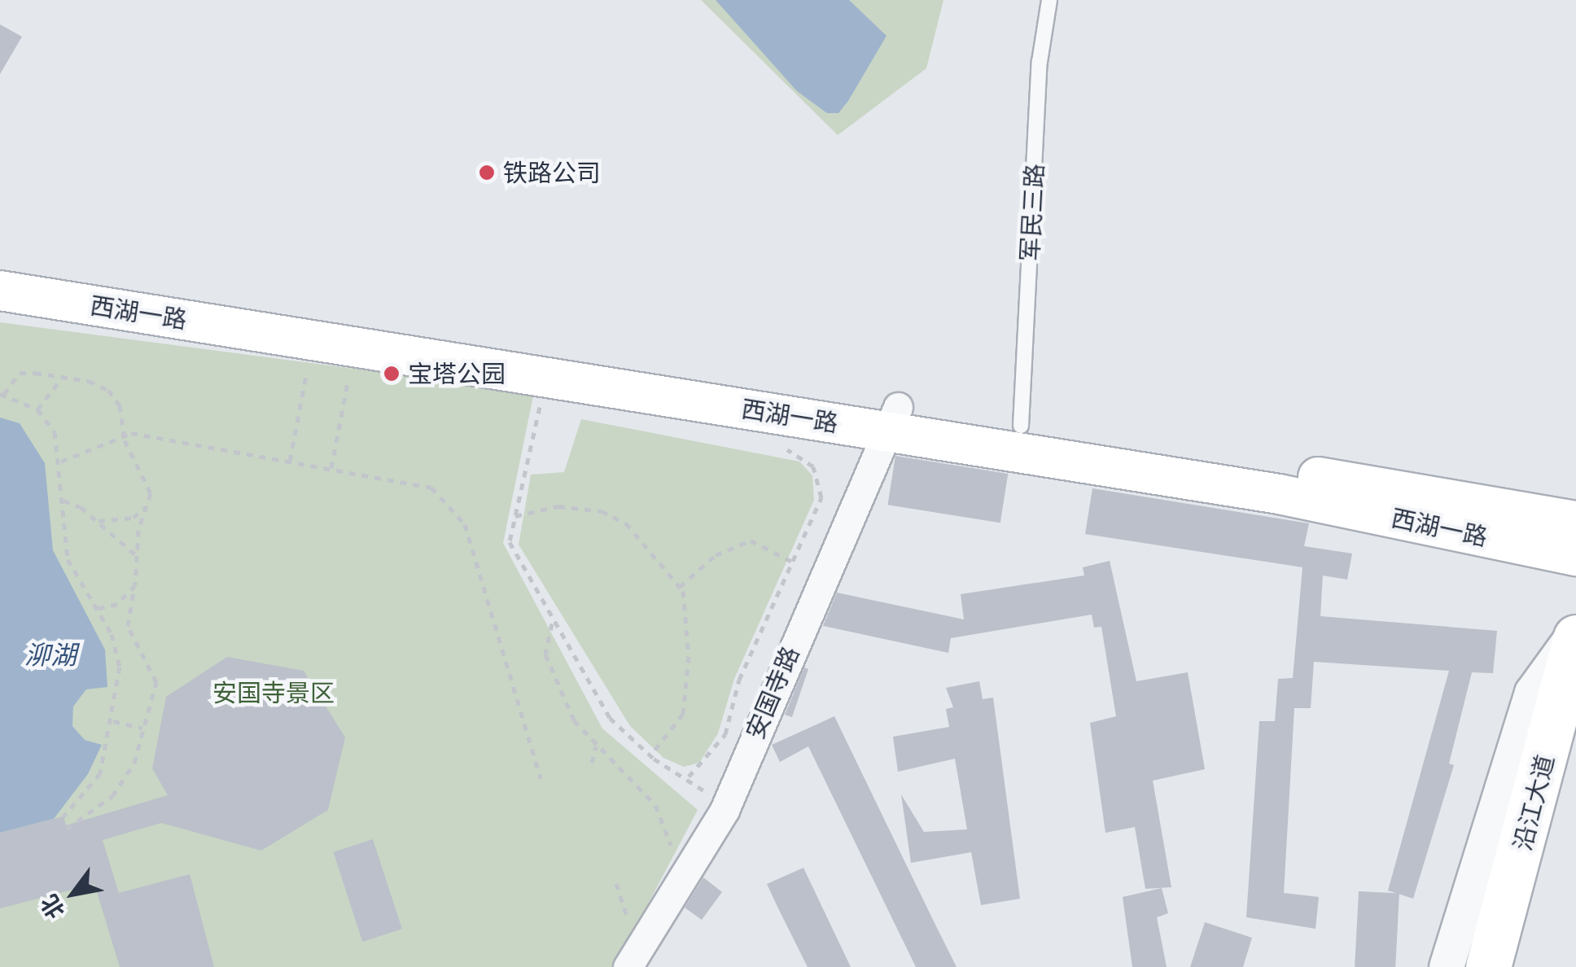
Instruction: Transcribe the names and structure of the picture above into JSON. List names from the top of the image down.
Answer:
{
  "streets": {
    "main road": ["西湖一路", "沿江大道"],
    "street": ["安国寺路"],
    "lane": ["军民三路"]
  },
  "crossings": [
    ["军民三路", "西湖一路"],
    ["西湖一路", "安国寺路"]
  ],
  "water": ["泖湖"],
  "parks": ["安国寺景区"],
  "places": ["铁路公司", "宝塔公园"],
  "north": "bottom left"
}
